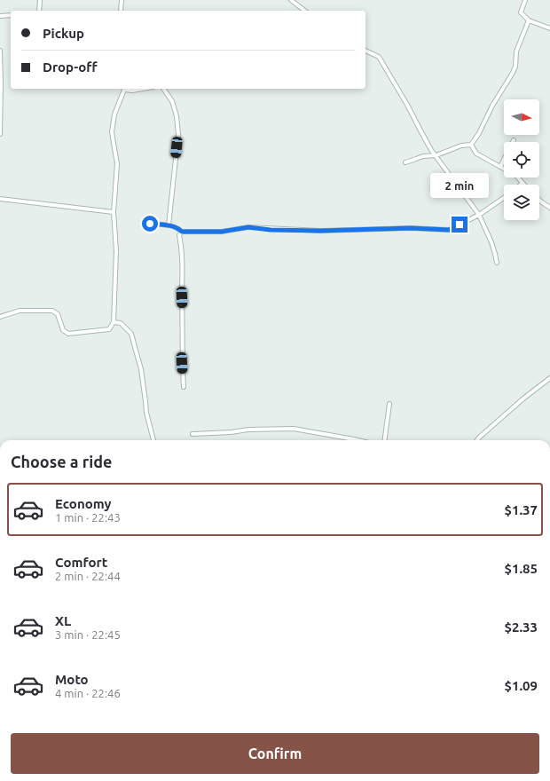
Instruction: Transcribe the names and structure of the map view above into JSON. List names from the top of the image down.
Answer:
{
  "north": "right",
  "page": {
    "banner": ["Pickup", "Drop-off"],
    "bubble": "2 min",
    "heading": "Choose a ride",
    "list": [
      {
        "name": "Economy",
        "note": "1 min · 22:43",
        "value": "$1.37"
      },
      {
        "name": "Comfort",
        "note": "2 min · 22:44",
        "value": "$1.85"
      },
      {
        "name": "XL",
        "note": "3 min · 22:45",
        "value": "$2.33"
      },
      {
        "name": "Moto",
        "note": "4 min · 22:46",
        "value": "$1.09"
      }
    ],
    "buttons": "Confirm"
  }
}
